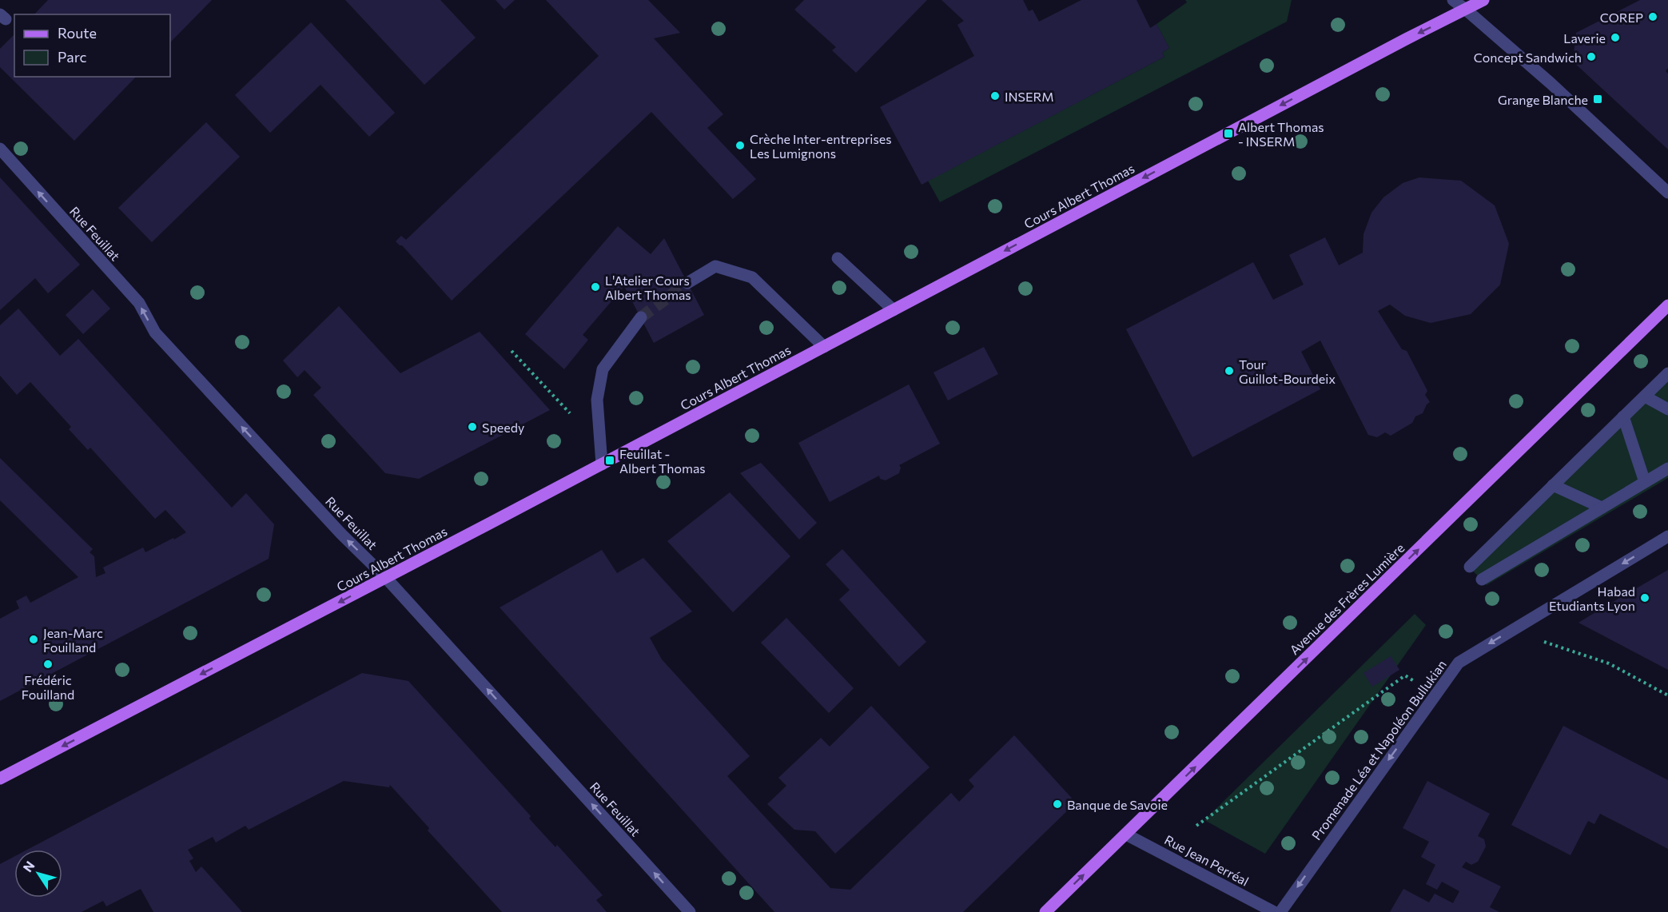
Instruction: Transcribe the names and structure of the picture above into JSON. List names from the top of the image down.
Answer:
{
  "streets": {
    "main road": ["Cours Albert Thomas", "Avenue des Frères Lumière"],
    "street": ["Rue Feuillat", "Promenade Léa et Napoléon Bullukian", "Rue Jean Perréal"]
  },
  "crossings": [
    ["Cours Albert Thomas", "Rue Feuillat"],
    ["Avenue des Frères Lumière", "Rue Jean Perréal"]
  ],
  "one_way": ["Cours Albert Thomas", "Rue Feuillat", "Avenue des Frères Lumière"],
  "places": {
    "other": [
      "COREP",
      "Laverie",
      "Concept Sandwich",
      "INSERM",
      "Crèche Inter-entreprises Les Lumignons",
      "L'Atelier Cours Albert Thomas",
      "Tour Guillot-Bourdeix",
      "Speedy",
      "Habad Etudiants Lyon",
      "Jean-Marc Fouilland",
      "Frédéric Fouilland",
      "Banque de Savoie"
    ],
    "transit": ["Grange Blanche", "Albert Thomas - INSERM", "Feuillat - Albert Thomas"]
  },
  "legend": ["Route", "Parc"],
  "north": "top left"
}
